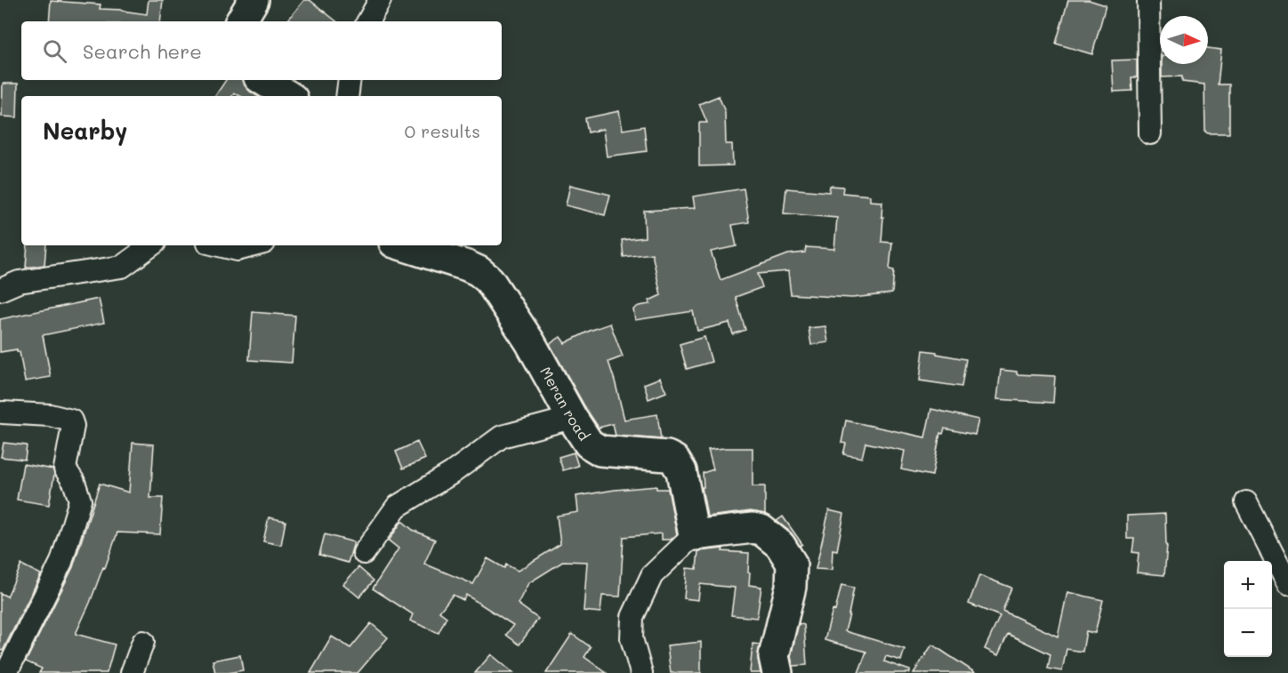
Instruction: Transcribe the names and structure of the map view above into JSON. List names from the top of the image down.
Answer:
{
  "streets": {
    "street": ["Meran road"]
  },
  "north": "right",
  "page": {
    "search": "Search here",
    "heading": ["Nearby", "0 results"],
    "map_buttons": ["+", "−"]
  }
}
